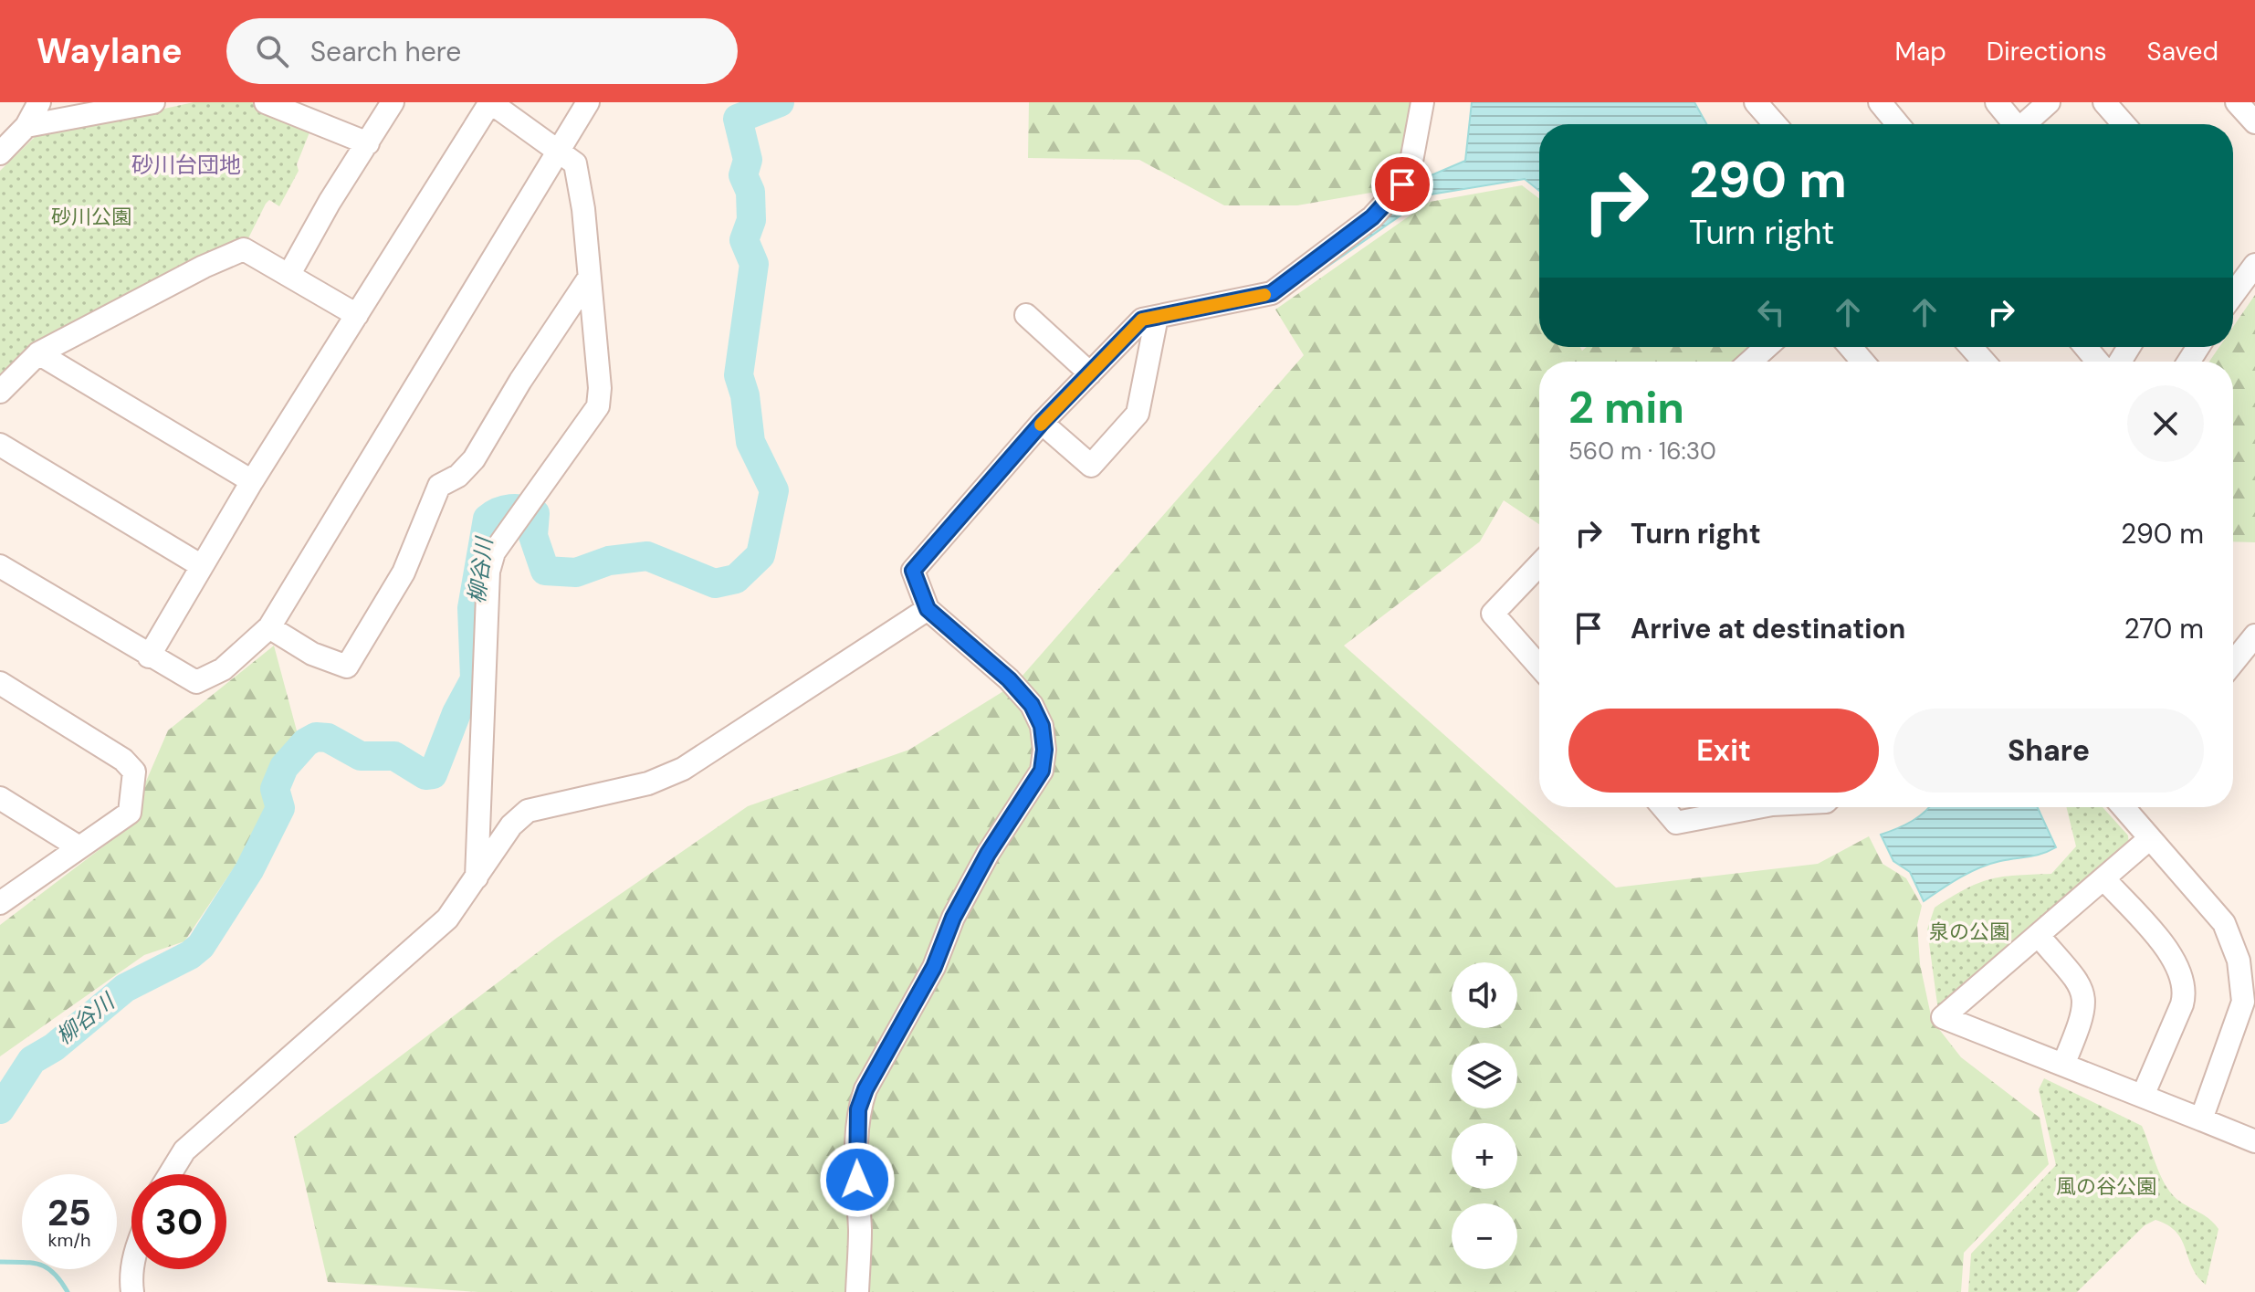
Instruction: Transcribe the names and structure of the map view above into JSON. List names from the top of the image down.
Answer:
{
  "districts": ["砂川台団地"],
  "water": ["柳谷川"],
  "parks": ["砂川公園", "泉の公園", "風の谷公園"],
  "page": {
    "header": "Waylane",
    "search": "Search here",
    "nav": ["Map", "Directions", "Saved"],
    "turn": ["290 m", "Turn right"],
    "heading": ["2 min", "560 m · 16:30"],
    "list": [
      {
        "name": "Turn right",
        "value": "290 m"
      },
      {
        "name": "Arrive at destination",
        "value": "270 m"
      }
    ],
    "buttons": ["Exit", "Share"],
    "map_buttons": ["+", "−"],
    "speed": "25 km/h",
    "limit": "30"
  }
}
